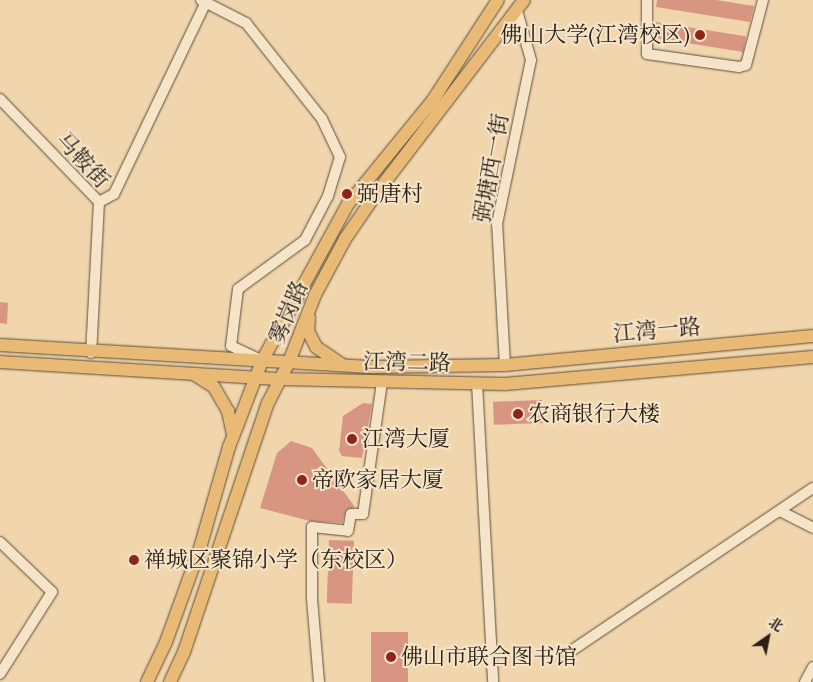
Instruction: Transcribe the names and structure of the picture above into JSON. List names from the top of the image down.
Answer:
{
  "streets": {
    "main road": ["雾岗路", "江湾一路", "江湾二路"],
    "street": ["马鞍街", "弼塘西一街"]
  },
  "crossings": [
    ["马鞍街", "江湾二路"],
    ["弼塘西一街", "雾岗路"],
    ["弼塘西一街", "江湾一路"],
    ["弼塘西一街", "江湾二路"],
    ["雾岗路", "江湾二路"],
    ["江湾一路", "江湾二路"]
  ],
  "places": [
    "佛山大学(江湾校区)",
    "弼唐村",
    "农商银行大楼",
    "江湾大厦",
    "帝欧家居大厦",
    "禅城区聚锦小学（东校区）",
    "佛山市联合图书馆"
  ],
  "north": "top right"
}
